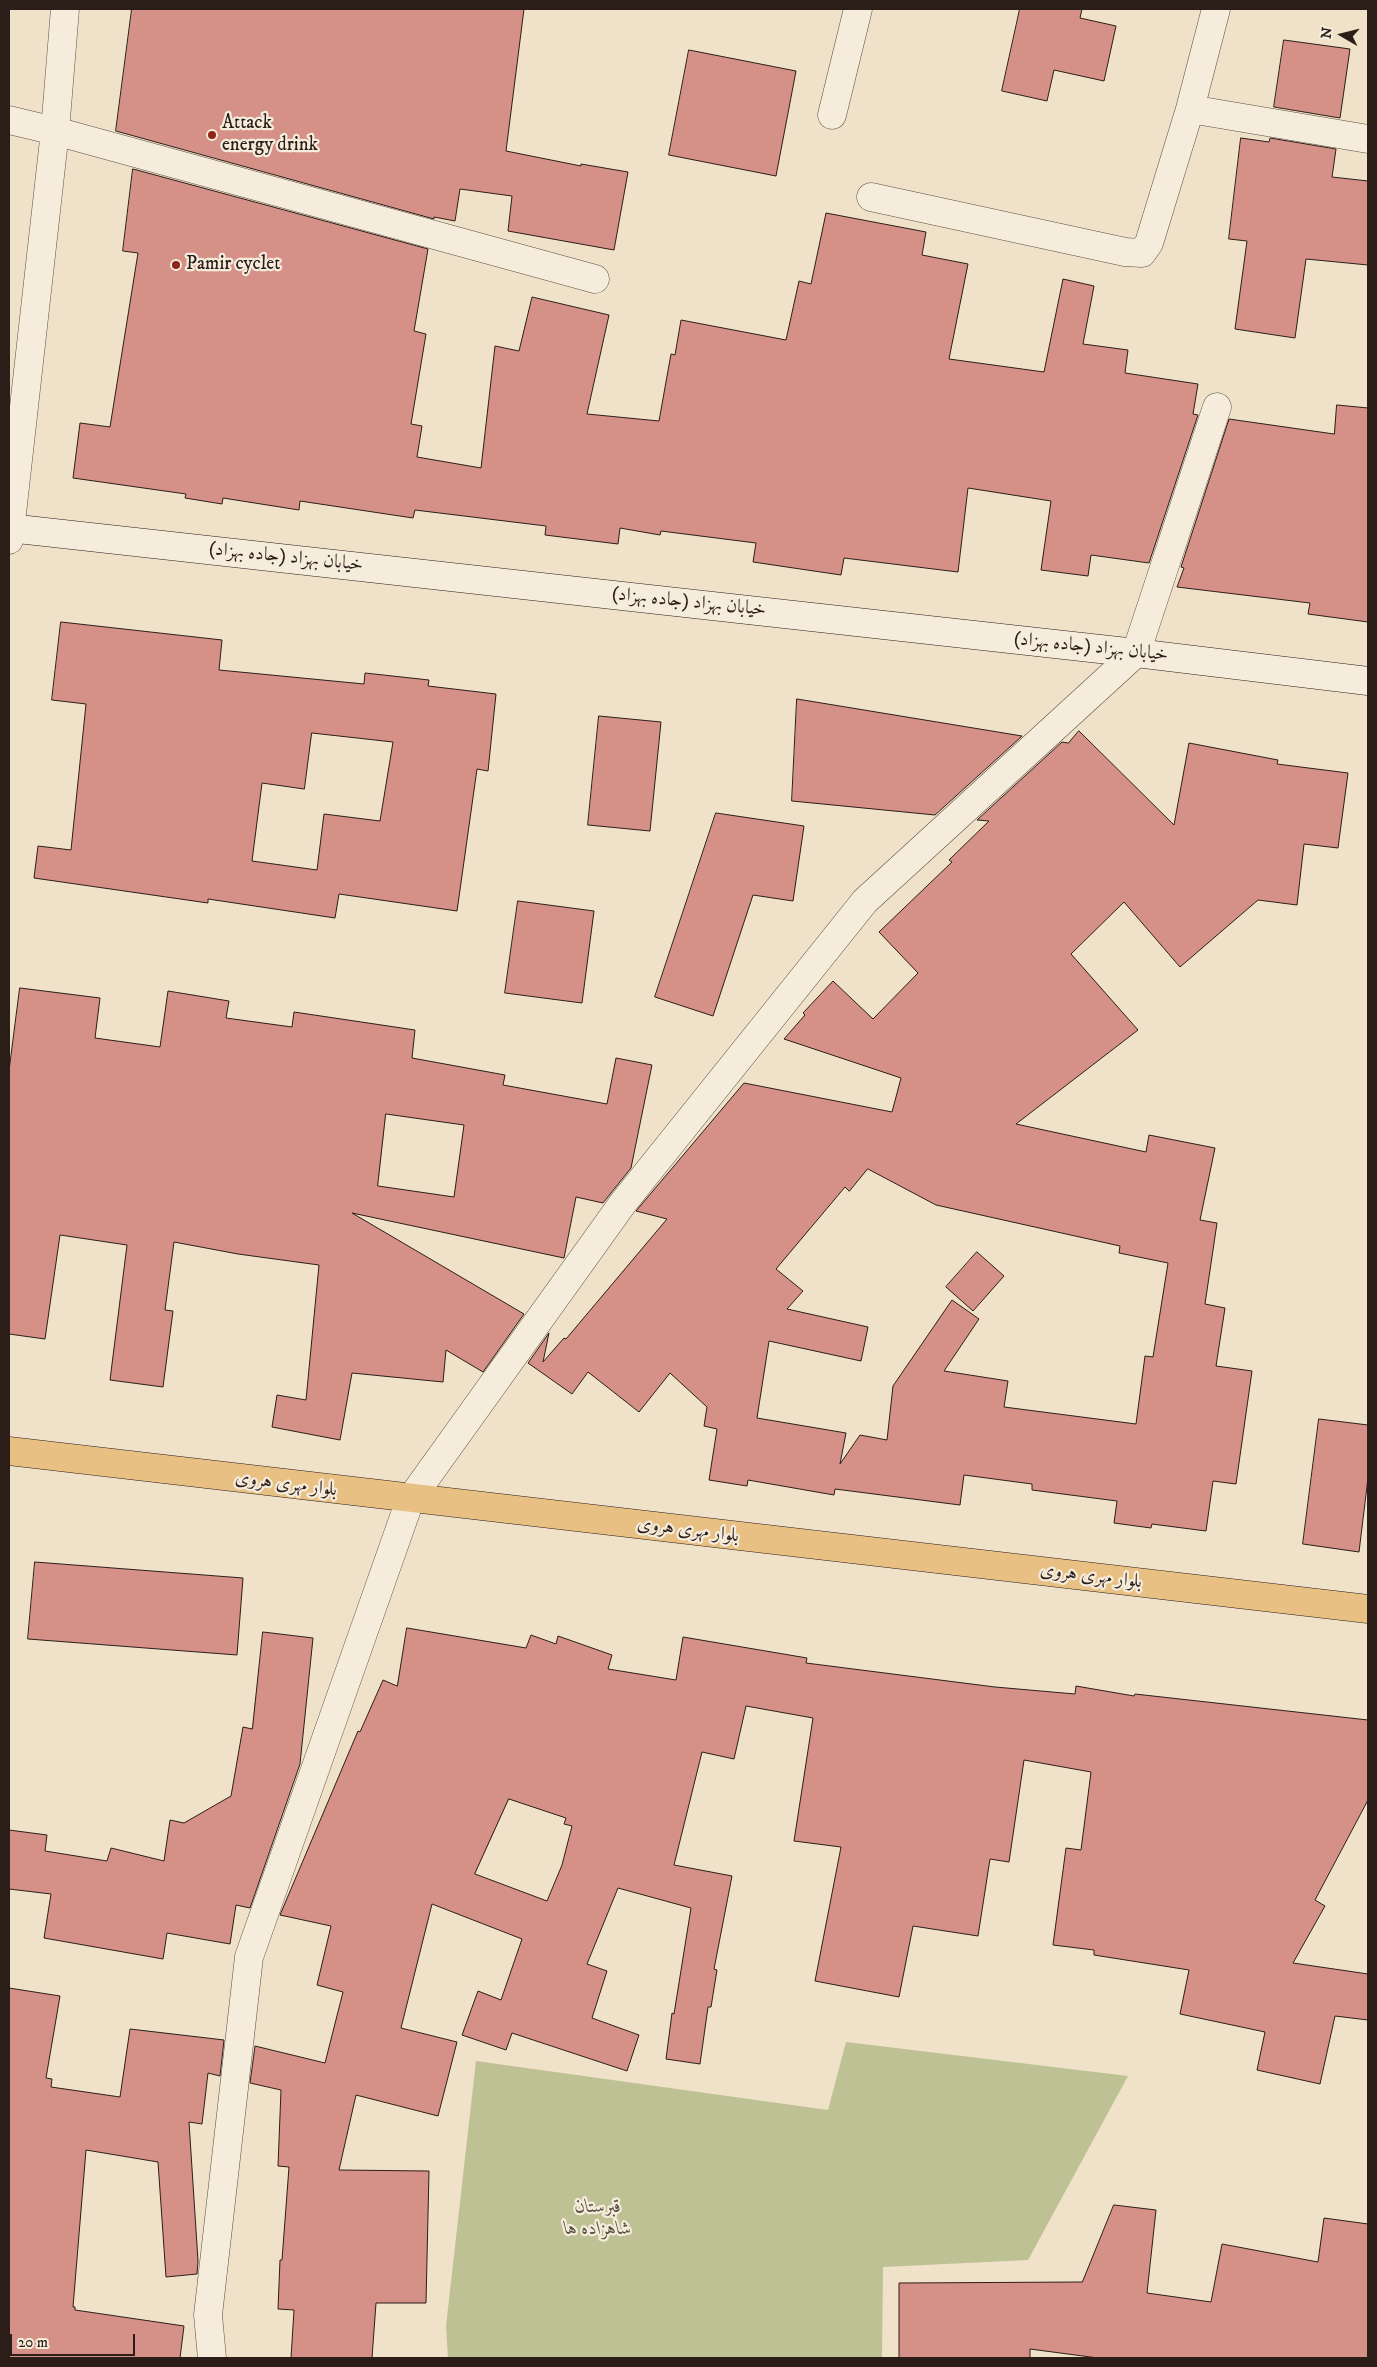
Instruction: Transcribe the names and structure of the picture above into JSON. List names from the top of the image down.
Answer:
{
  "streets": {
    "highway": ["بلوار مهری هروی"],
    "street": ["خیابان بهزاد (جاده بهزاد)"]
  },
  "parks": ["قبرستان شاهزاده ها"],
  "places": ["Attack energy drink", "Pamir cyclet"],
  "scale_bar": "20 m",
  "north": "left"
}
